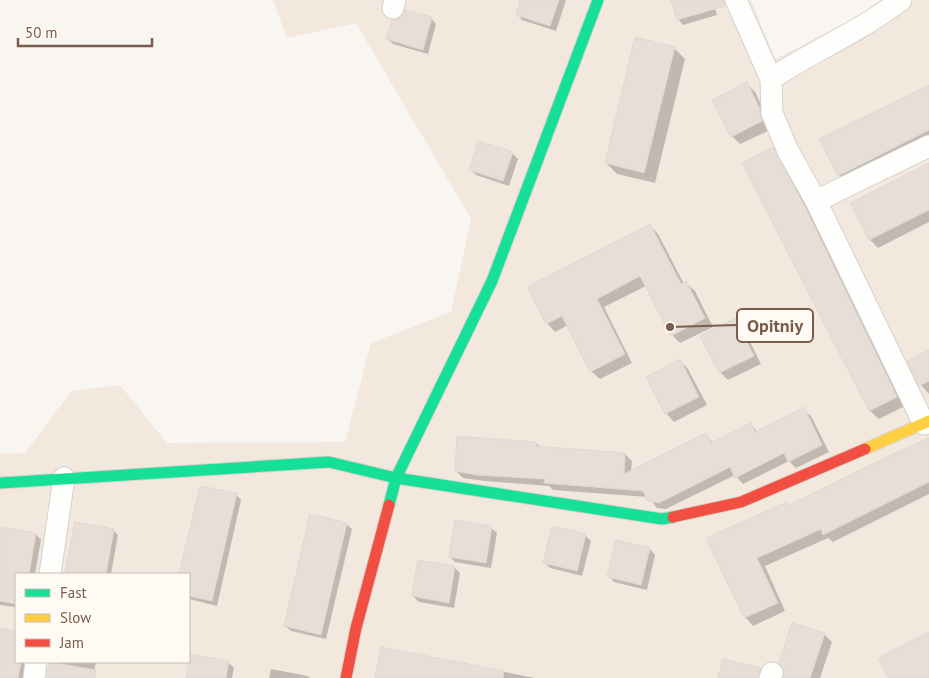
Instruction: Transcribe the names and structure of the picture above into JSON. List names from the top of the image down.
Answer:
{
  "places": ["Opitniy"],
  "legend": ["Fast", "Slow", "Jam"],
  "scale_bar": "50 m"
}
